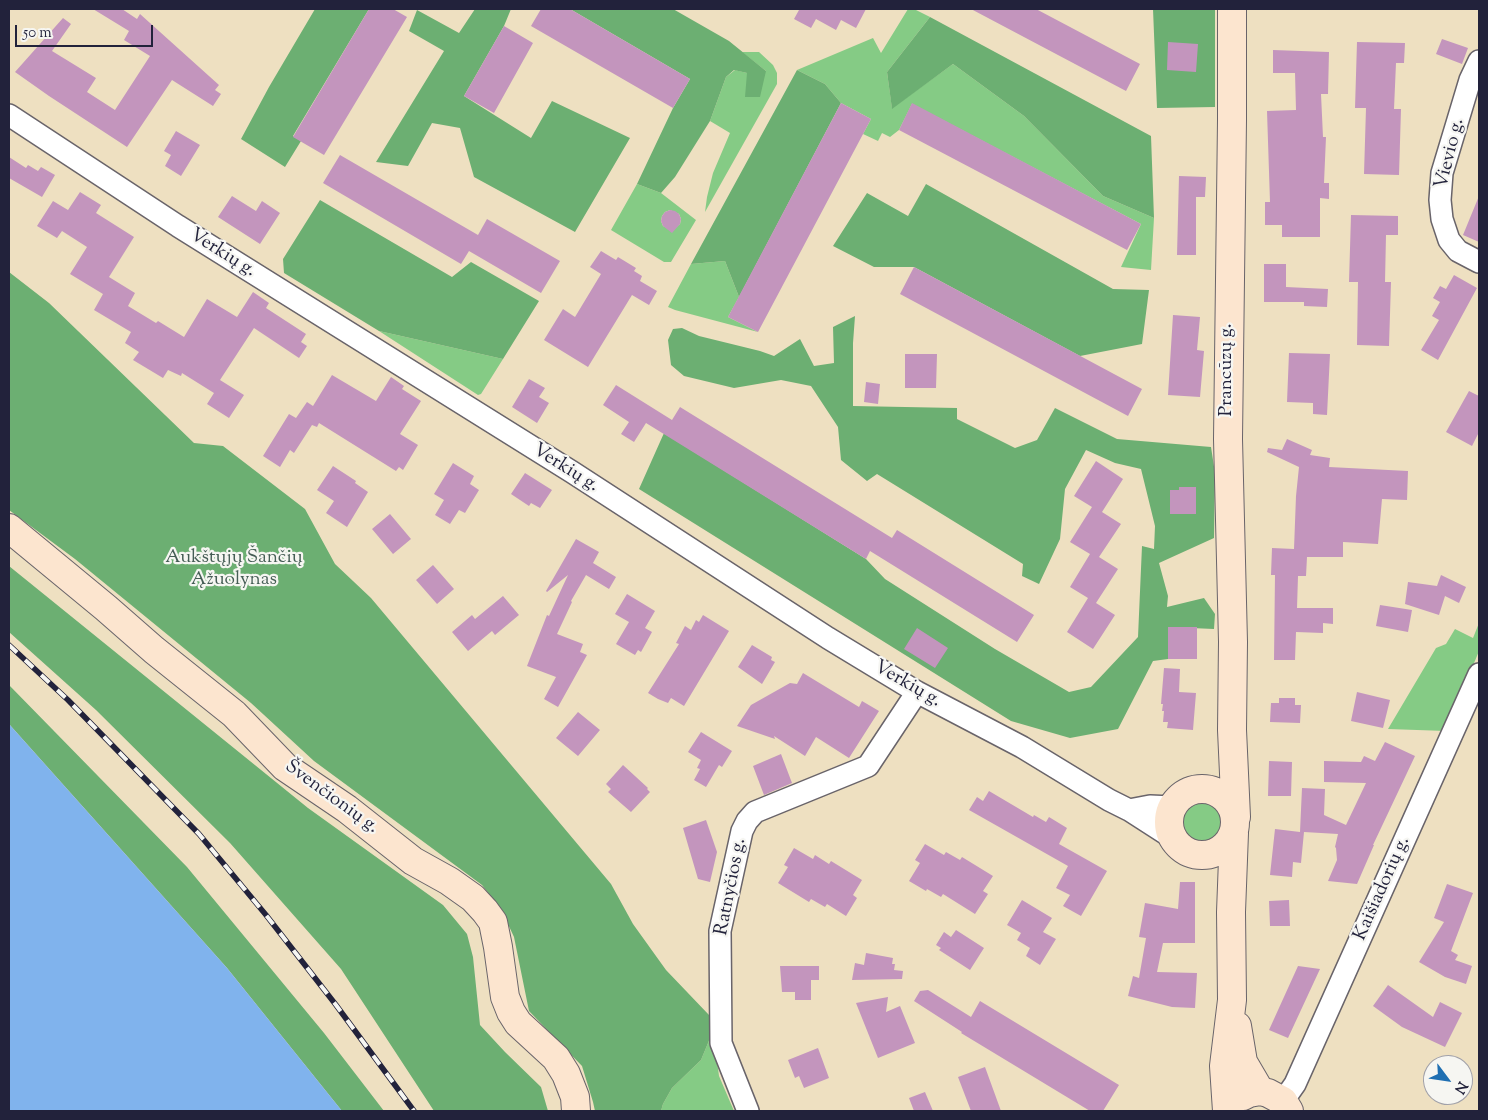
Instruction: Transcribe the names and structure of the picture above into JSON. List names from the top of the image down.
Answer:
{
  "streets": {
    "street": [
      "Vievio g.",
      "Verkių g.",
      "Prancūzų g.",
      "Švenčionių g.",
      "Ratnyčios g.",
      "Kaišiadorių g."
    ]
  },
  "crossings": [
    ["Verkių g.", "Prancūzų g."],
    ["Verkių g.", "Ratnyčios g."],
    ["Prancūzų g.", "Kaišiadorių g."]
  ],
  "parks": ["Aukštųjų Šančių Ąžuolynas"],
  "scale_bar": "50 m",
  "north": "bottom right"
}
